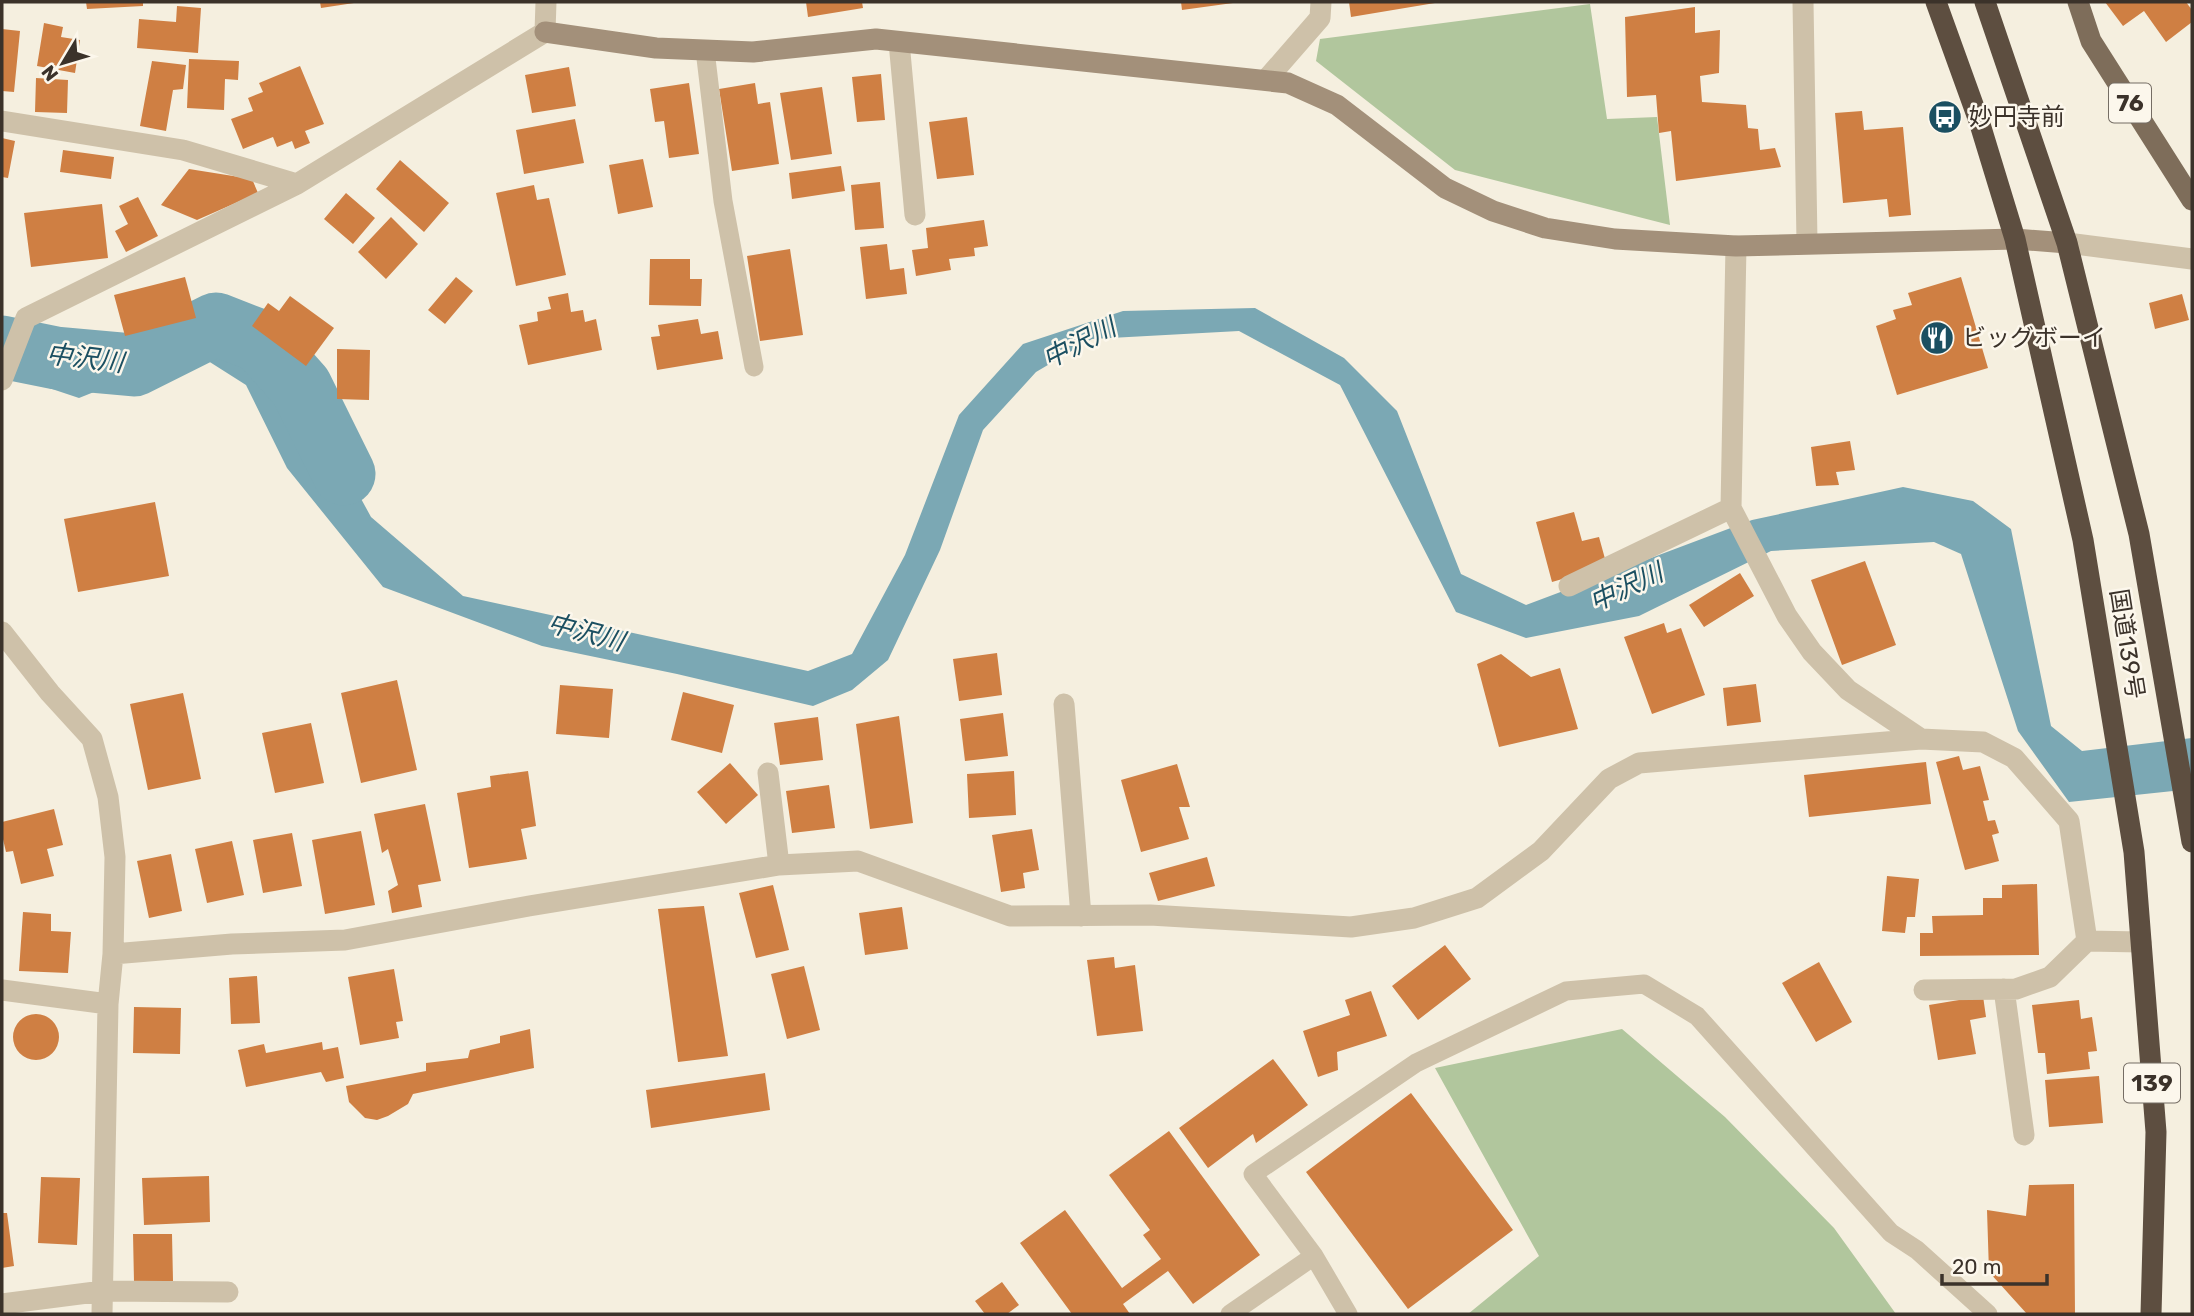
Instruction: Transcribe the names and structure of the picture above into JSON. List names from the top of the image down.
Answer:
{
  "streets": {
    "highway": ["国道139号", "139"],
    "main road": ["76"]
  },
  "water": ["中沢川"],
  "places": {
    "bus stop": ["妙円寺前"],
    "restaurant": ["ビッグボーイ"]
  },
  "scale_bar": "20 m",
  "north": "bottom left"
}
